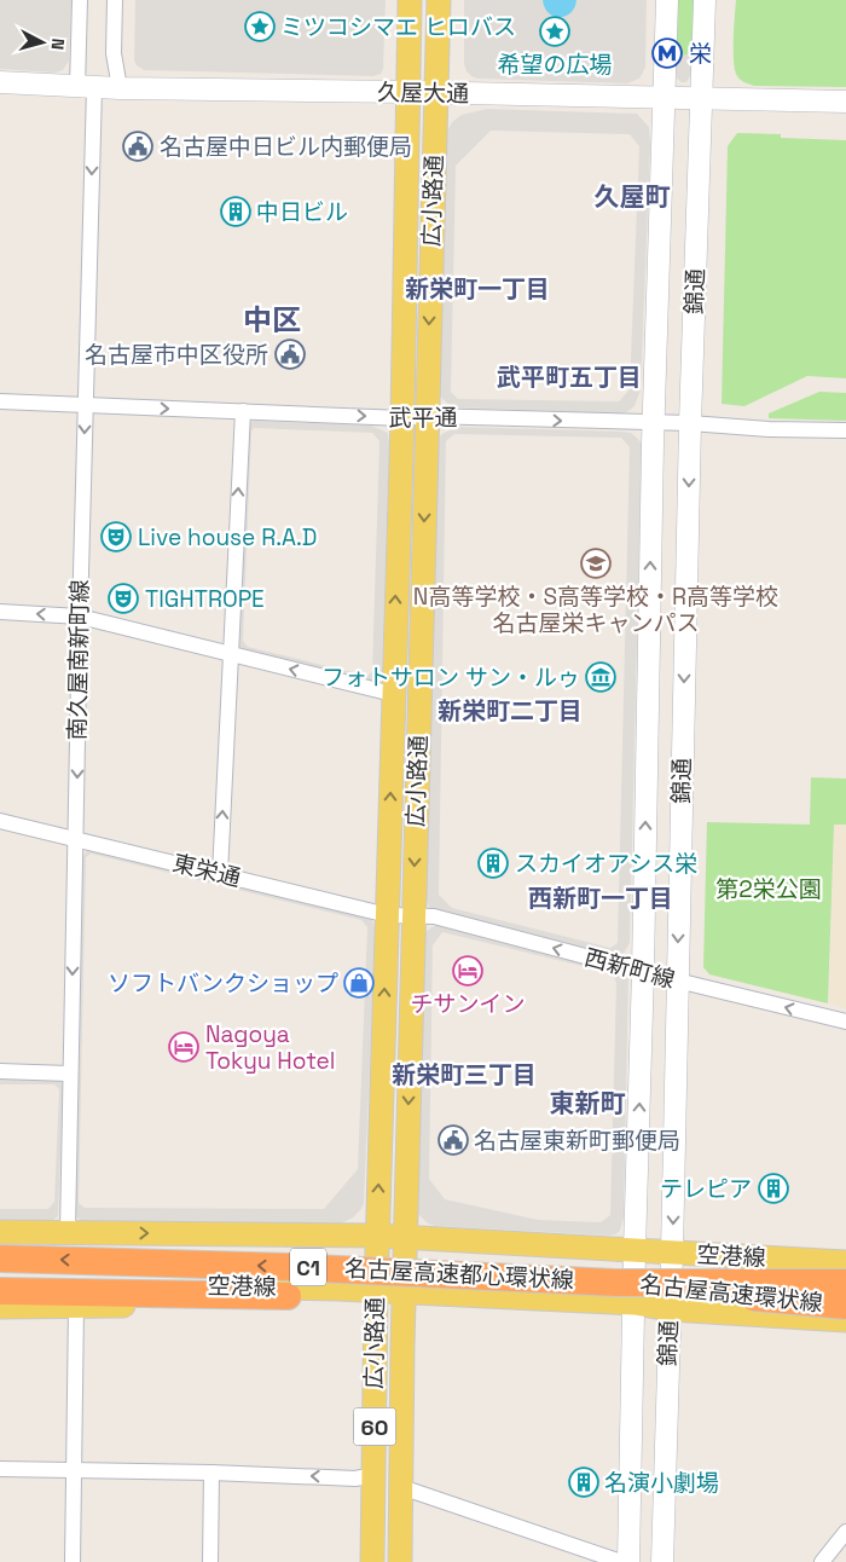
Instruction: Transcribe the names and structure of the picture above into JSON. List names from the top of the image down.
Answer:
{
  "streets": {
    "highway": ["C1", "名古屋高速都心環状線", "名古屋高速環状線"],
    "main road": ["広小路通", "空港線", "60"],
    "street": [
      "久屋大通",
      "錦通",
      "武平通",
      "南久屋南新町線",
      "東栄通",
      "西新町線"
    ]
  },
  "crossings": [
    ["久屋大通", "広小路通"],
    ["久屋大通", "錦通"],
    ["久屋大通", "南久屋南新町線"],
    ["広小路通", "武平通"],
    ["広小路通", "東栄通"],
    ["広小路通", "西新町線"],
    ["広小路通", "空港線"],
    ["錦通", "武平通"],
    ["錦通", "西新町線"],
    ["錦通", "空港線"],
    ["武平通", "南久屋南新町線"],
    ["南久屋南新町線", "東栄通"],
    ["南久屋南新町線", "空港線"],
    ["東栄通", "西新町線"],
    ["名古屋高速都心環状線", "名古屋高速環状線"]
  ],
  "one_way": ["武平通", "南久屋南新町線", "西新町線"],
  "districts": [
    "久屋町",
    "新栄町一丁目",
    "中区",
    "武平町五丁目",
    "新栄町二丁目",
    "西新町一丁目",
    "新栄町三丁目",
    "東新町"
  ],
  "parks": ["第2栄公園"],
  "places": {
    "place": ["ミツコシマエ ヒロバス", "希望の広場"],
    "metro station": ["栄"],
    "public building": ["名古屋中日ビル内郵便局", "名古屋市中区役所", "名古屋東新町郵便局"],
    "building": [
      "中日ビル",
      "スカイオアシス栄",
      "テレピア",
      "名演小劇場"
    ],
    "theatre": ["Live house R.A.D", "TIGHTROPE"],
    "school or university": ["N高等学校・S高等学校・R高等学校 名古屋栄キャンパス"],
    "museum": ["フォトサロン サン・ルゥ"],
    "hotel": ["チサンイン", "Nagoya Tokyu Hotel"],
    "shop": ["ソフトバンクショップ"]
  },
  "north": "right"
}
